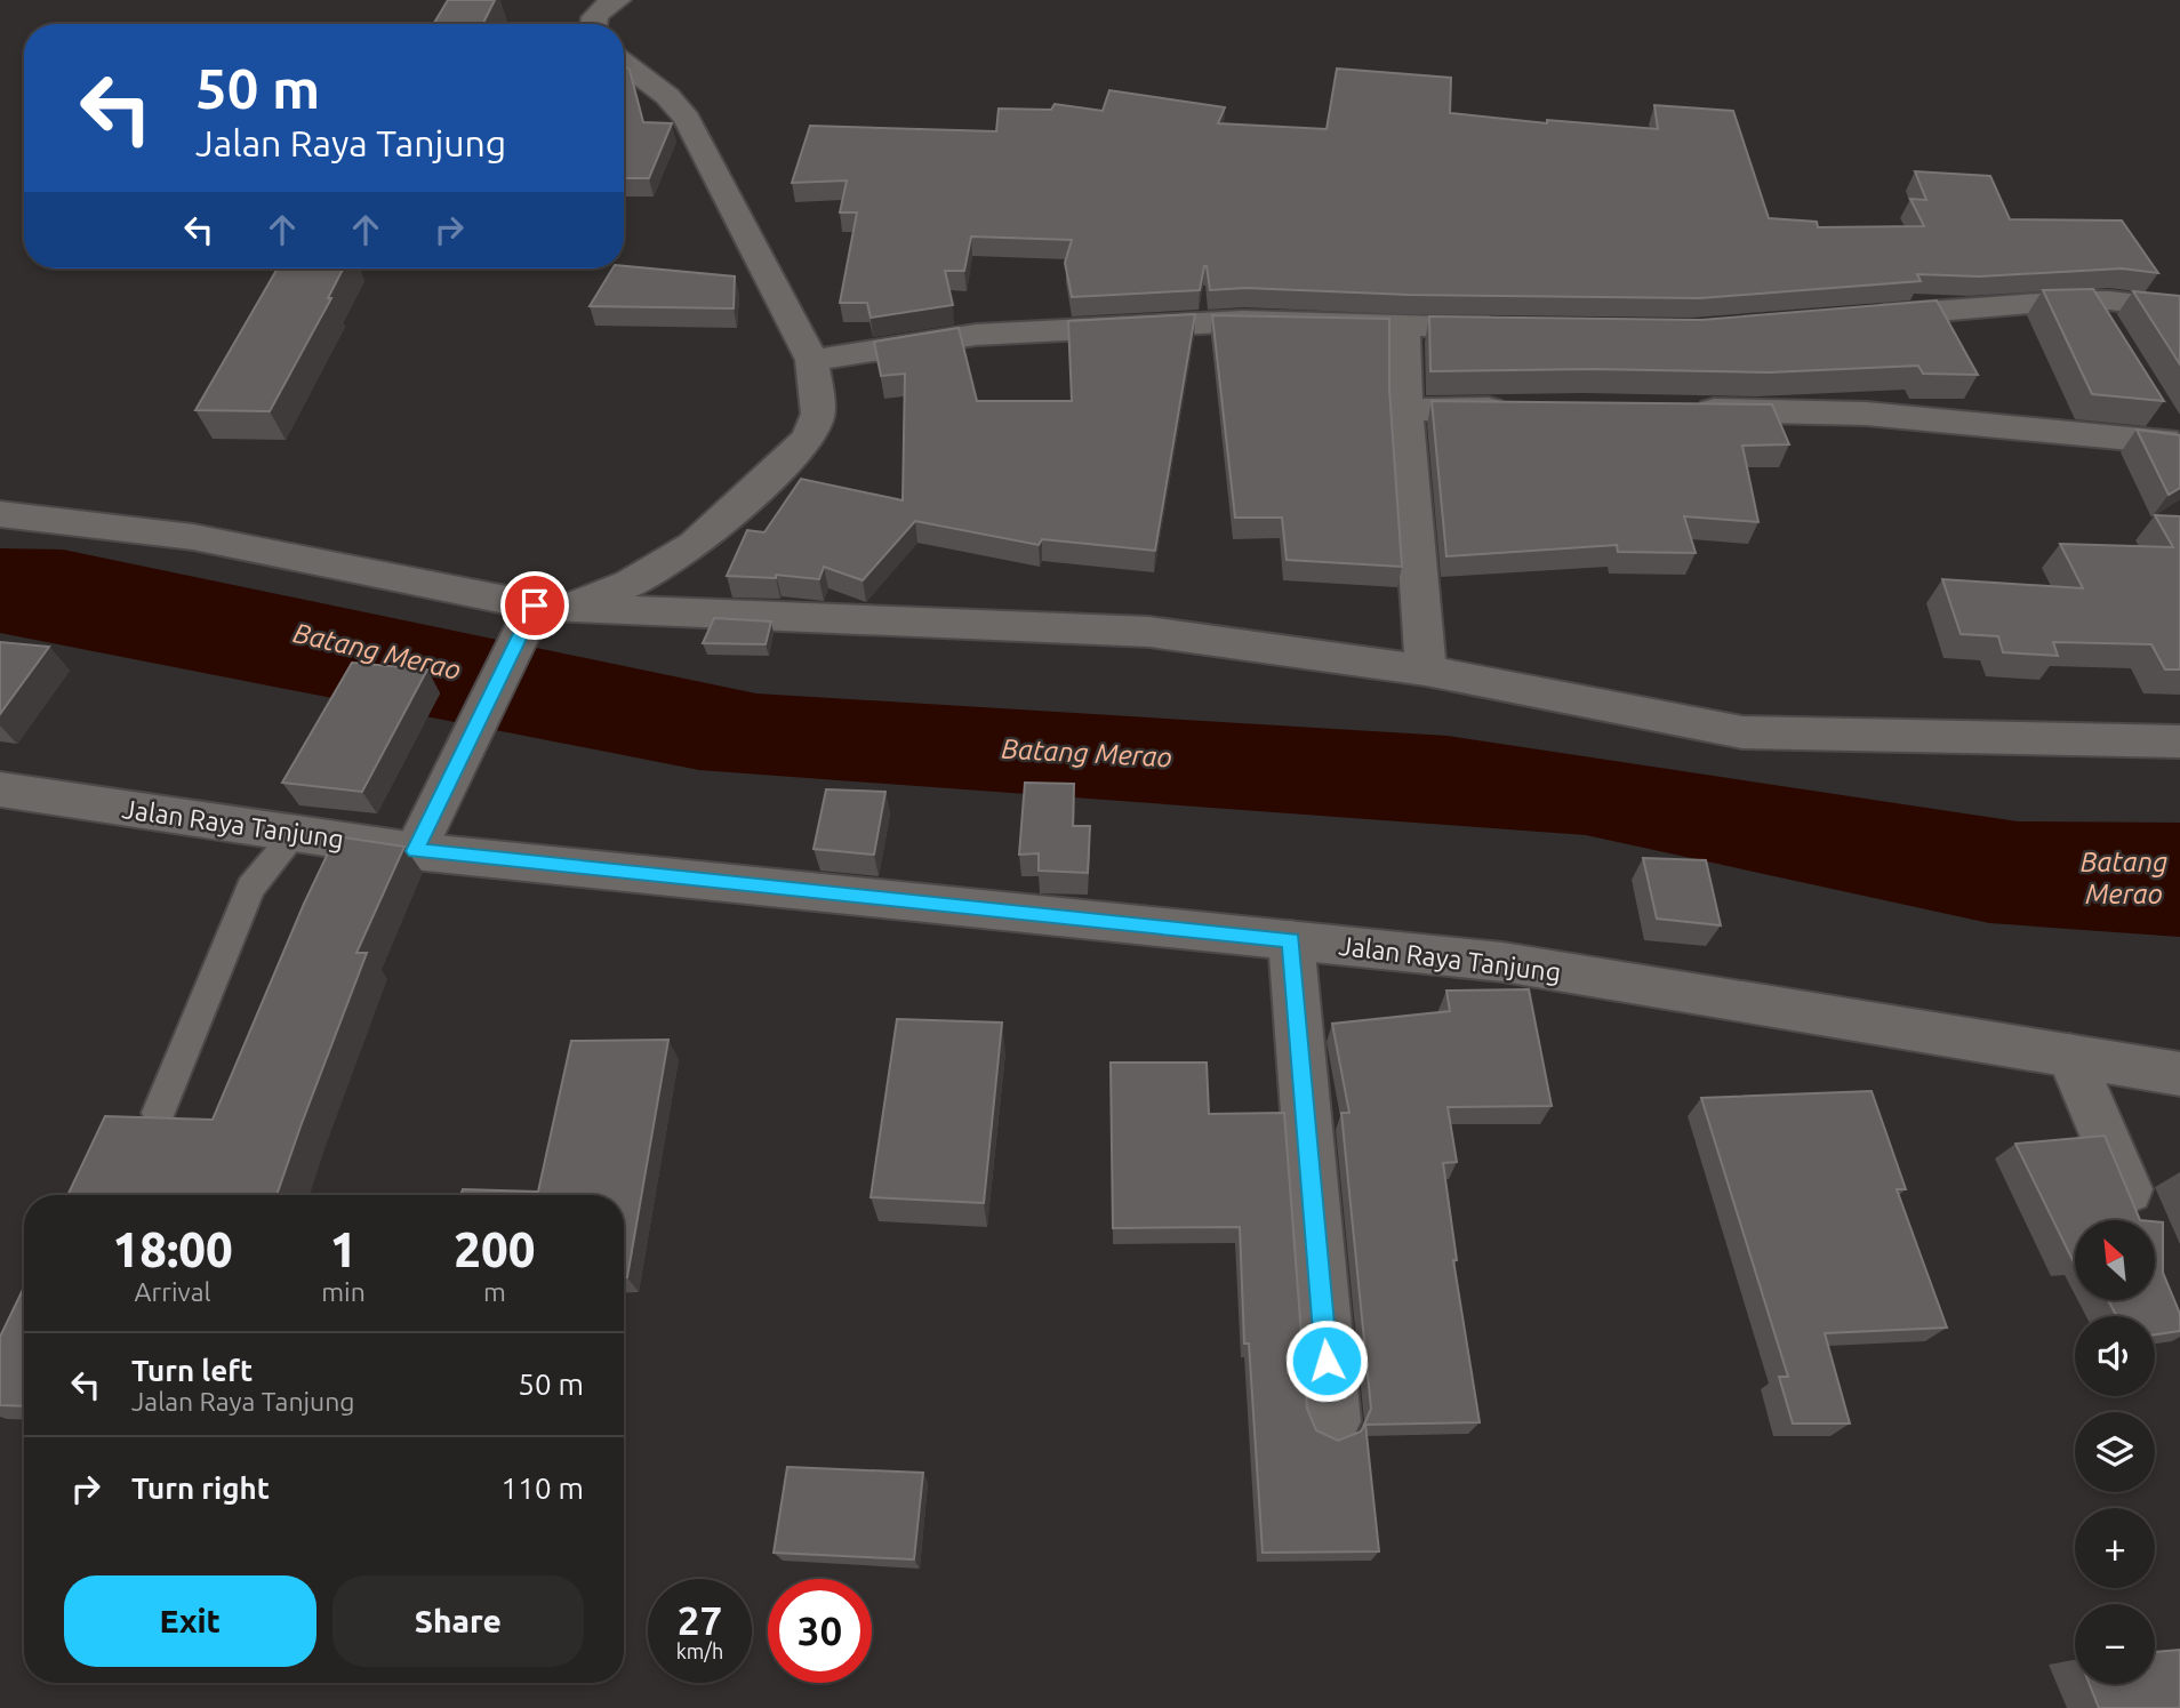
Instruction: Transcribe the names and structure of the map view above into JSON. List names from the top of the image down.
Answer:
{
  "streets": {
    "street": ["Jalan Raya Tanjung"]
  },
  "water": ["Batang Merao"],
  "north": "top left",
  "page": {
    "turn": ["50 m", "Jalan Raya Tanjung"],
    "eta": [
      "18:00",
      "Arrival",
      "1",
      "min",
      "200",
      "m"
    ],
    "map_buttons": ["+", "−"],
    "list": [
      {
        "name": "Turn left",
        "note": "Jalan Raya Tanjung",
        "value": "50 m"
      },
      {
        "name": "Turn right",
        "value": "110 m"
      }
    ],
    "buttons": ["Exit", "Share"],
    "speed": "27 km/h",
    "limit": "30"
  }
}
